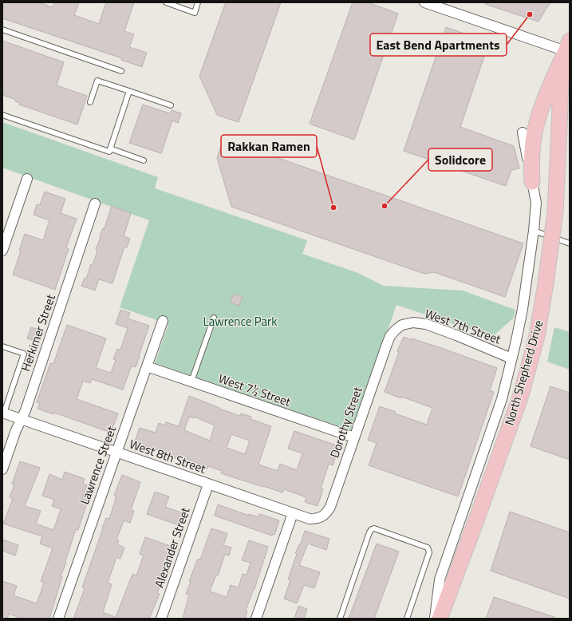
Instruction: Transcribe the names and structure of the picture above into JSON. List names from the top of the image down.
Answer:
{
  "streets": {
    "main road": ["North Shepherd Drive"],
    "street": [
      "West 7th Street",
      "Herkimer Street",
      "West 7½ Street",
      "Dorothy Street",
      "West 8th Street",
      "Lawrence Street",
      "Alexander Street"
    ]
  },
  "crossings": [
    ["West 7th Street", "North Shepherd Drive"],
    ["West 7th Street", "Dorothy Street"],
    ["Herkimer Street", "West 8th Street"],
    ["West 7½ Street", "Dorothy Street"],
    ["West 7½ Street", "Lawrence Street"],
    ["Dorothy Street", "West 8th Street"],
    ["West 8th Street", "Lawrence Street"],
    ["West 8th Street", "Alexander Street"]
  ],
  "parks": ["Lawrence Park"],
  "places": ["East Bend Apartments", "Solidcore", "Rakkan Ramen"]
}
